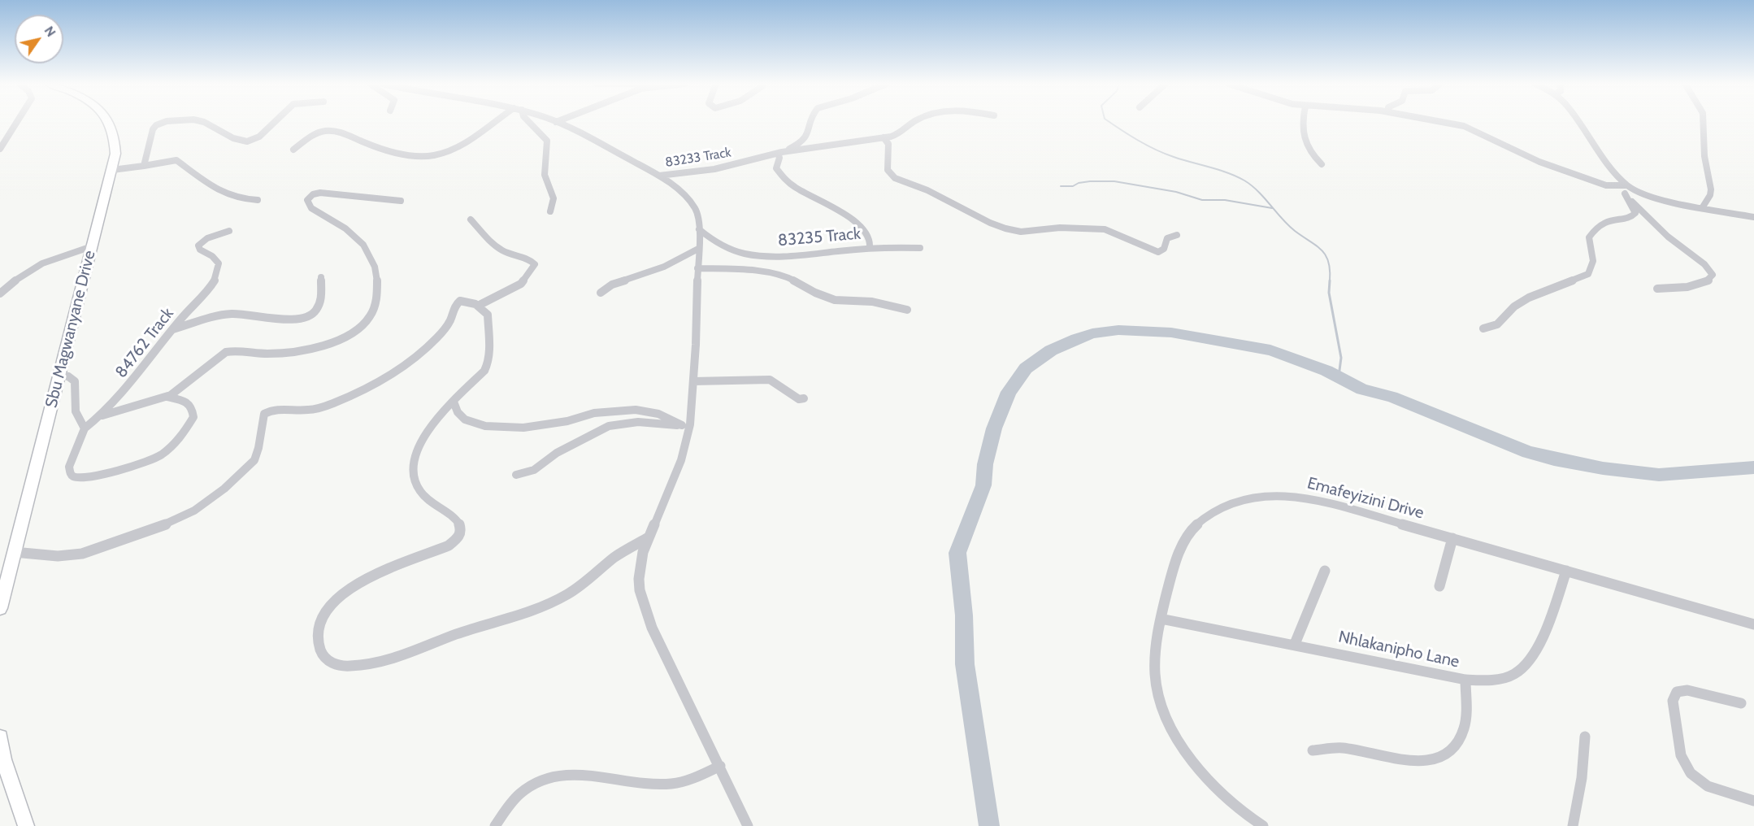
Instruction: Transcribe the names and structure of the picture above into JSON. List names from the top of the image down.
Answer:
{
  "streets": {
    "main road": ["Sbu Magwanyane Drive"],
    "street": [
      "83233 Track",
      "83235 Track",
      "84762 Track",
      "Emafeyizini Drive",
      "Nhlakanipho Lane"
    ]
  },
  "crossings": [
    ["Emafeyizini Drive", "Nhlakanipho Lane"]
  ],
  "north": "top right"
}
